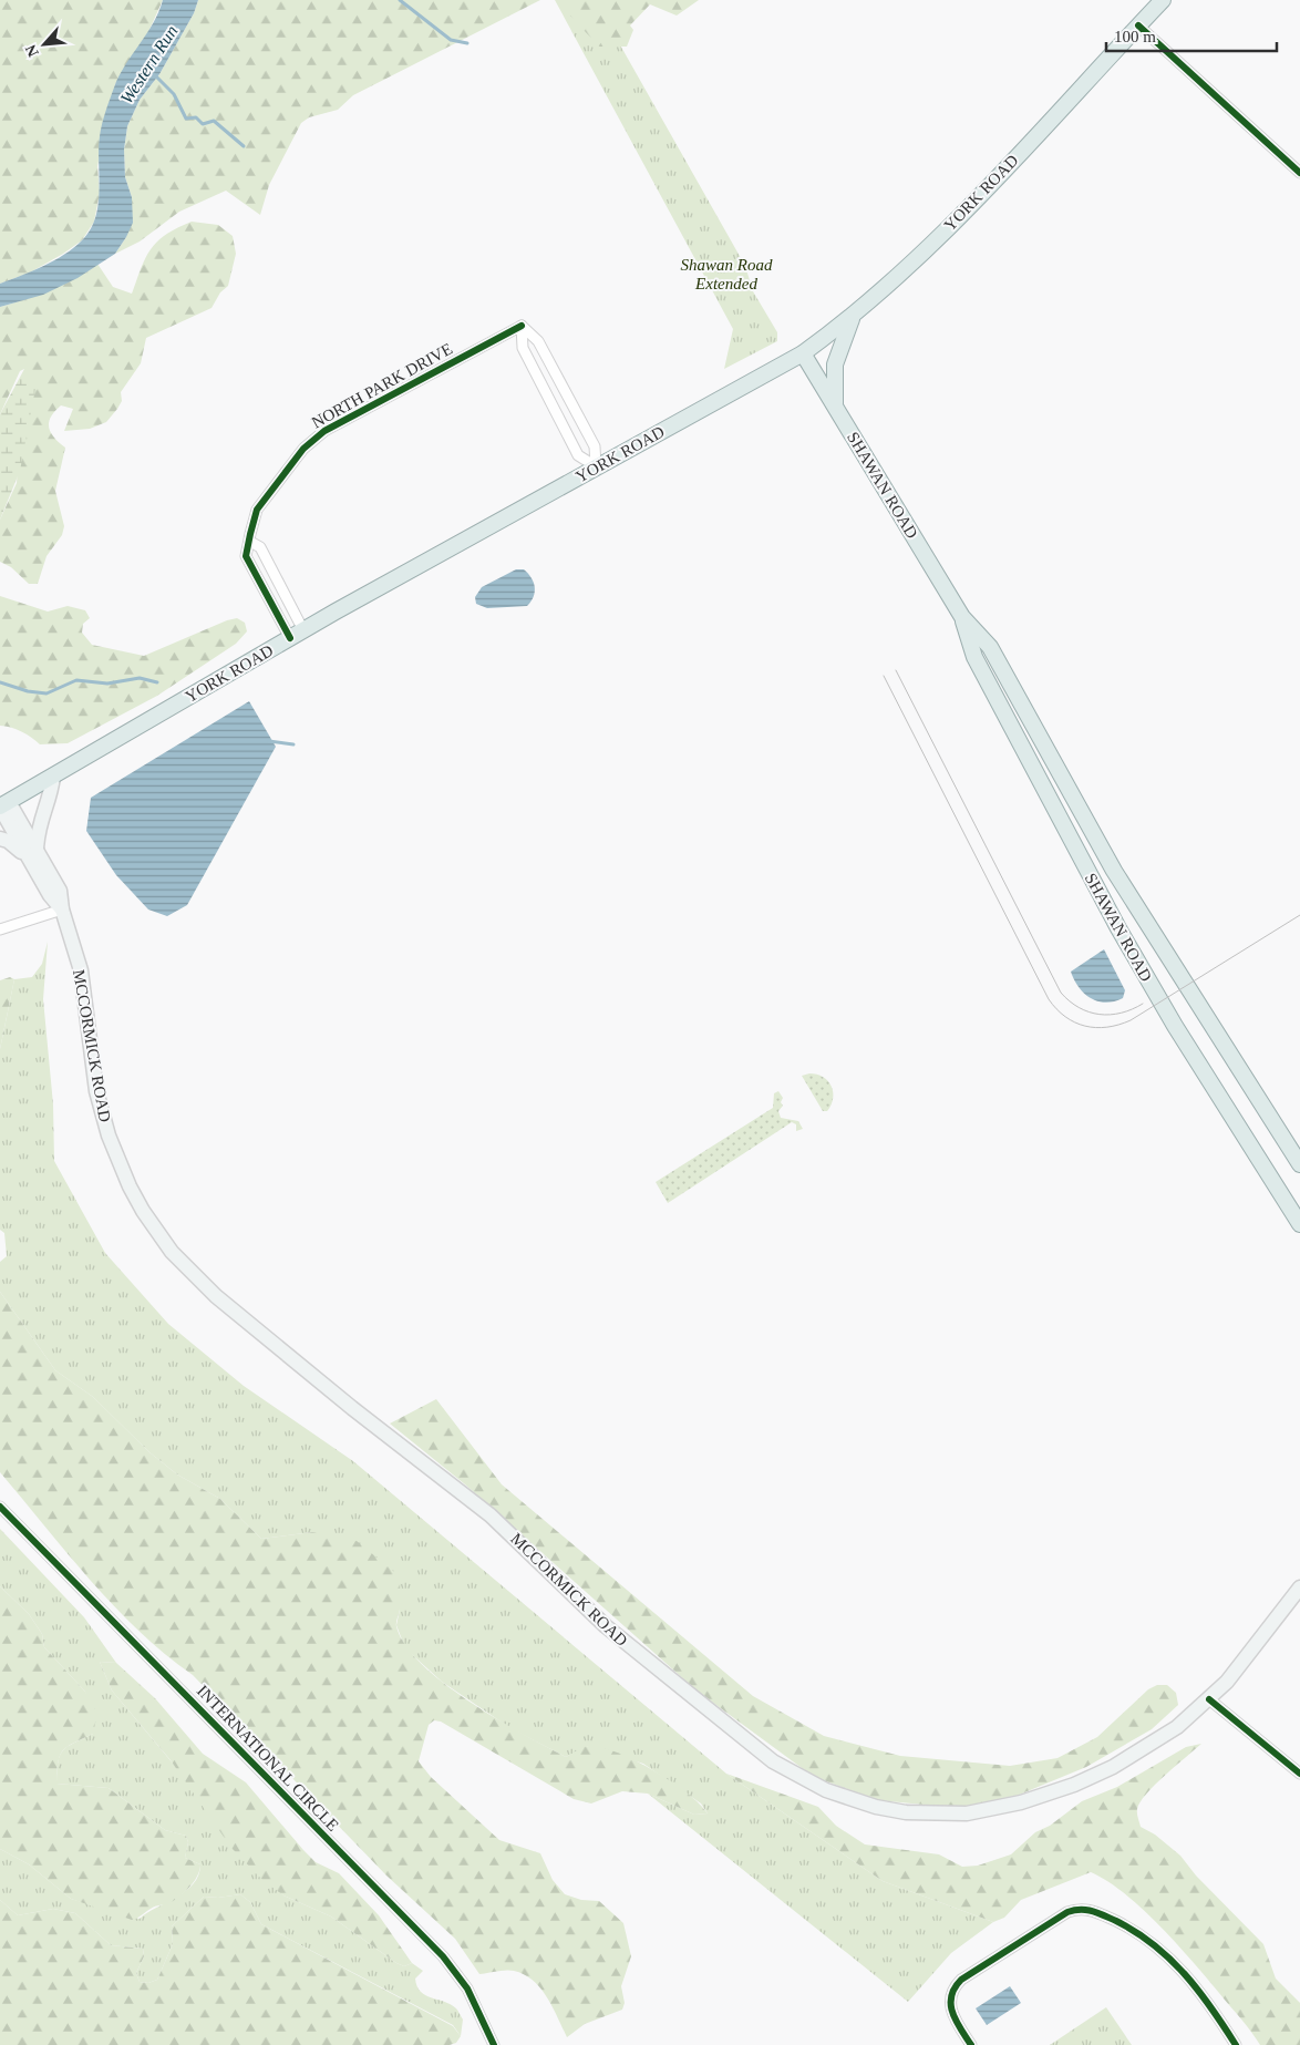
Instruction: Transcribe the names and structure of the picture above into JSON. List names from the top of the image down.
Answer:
{
  "streets": {
    "main road": ["YORK ROAD", "SHAWAN ROAD", "MCCORMICK ROAD"],
    "street": ["NORTH PARK DRIVE", "INTERNATIONAL CIRCLE"]
  },
  "crossings": [
    ["YORK ROAD", "NORTH PARK DRIVE"],
    ["YORK ROAD", "SHAWAN ROAD"],
    ["YORK ROAD", "MCCORMICK ROAD"]
  ],
  "water": ["Western Run"],
  "parks": ["Shawan Road Extended"],
  "scale_bar": "100 m",
  "north": "bottom left"
}
